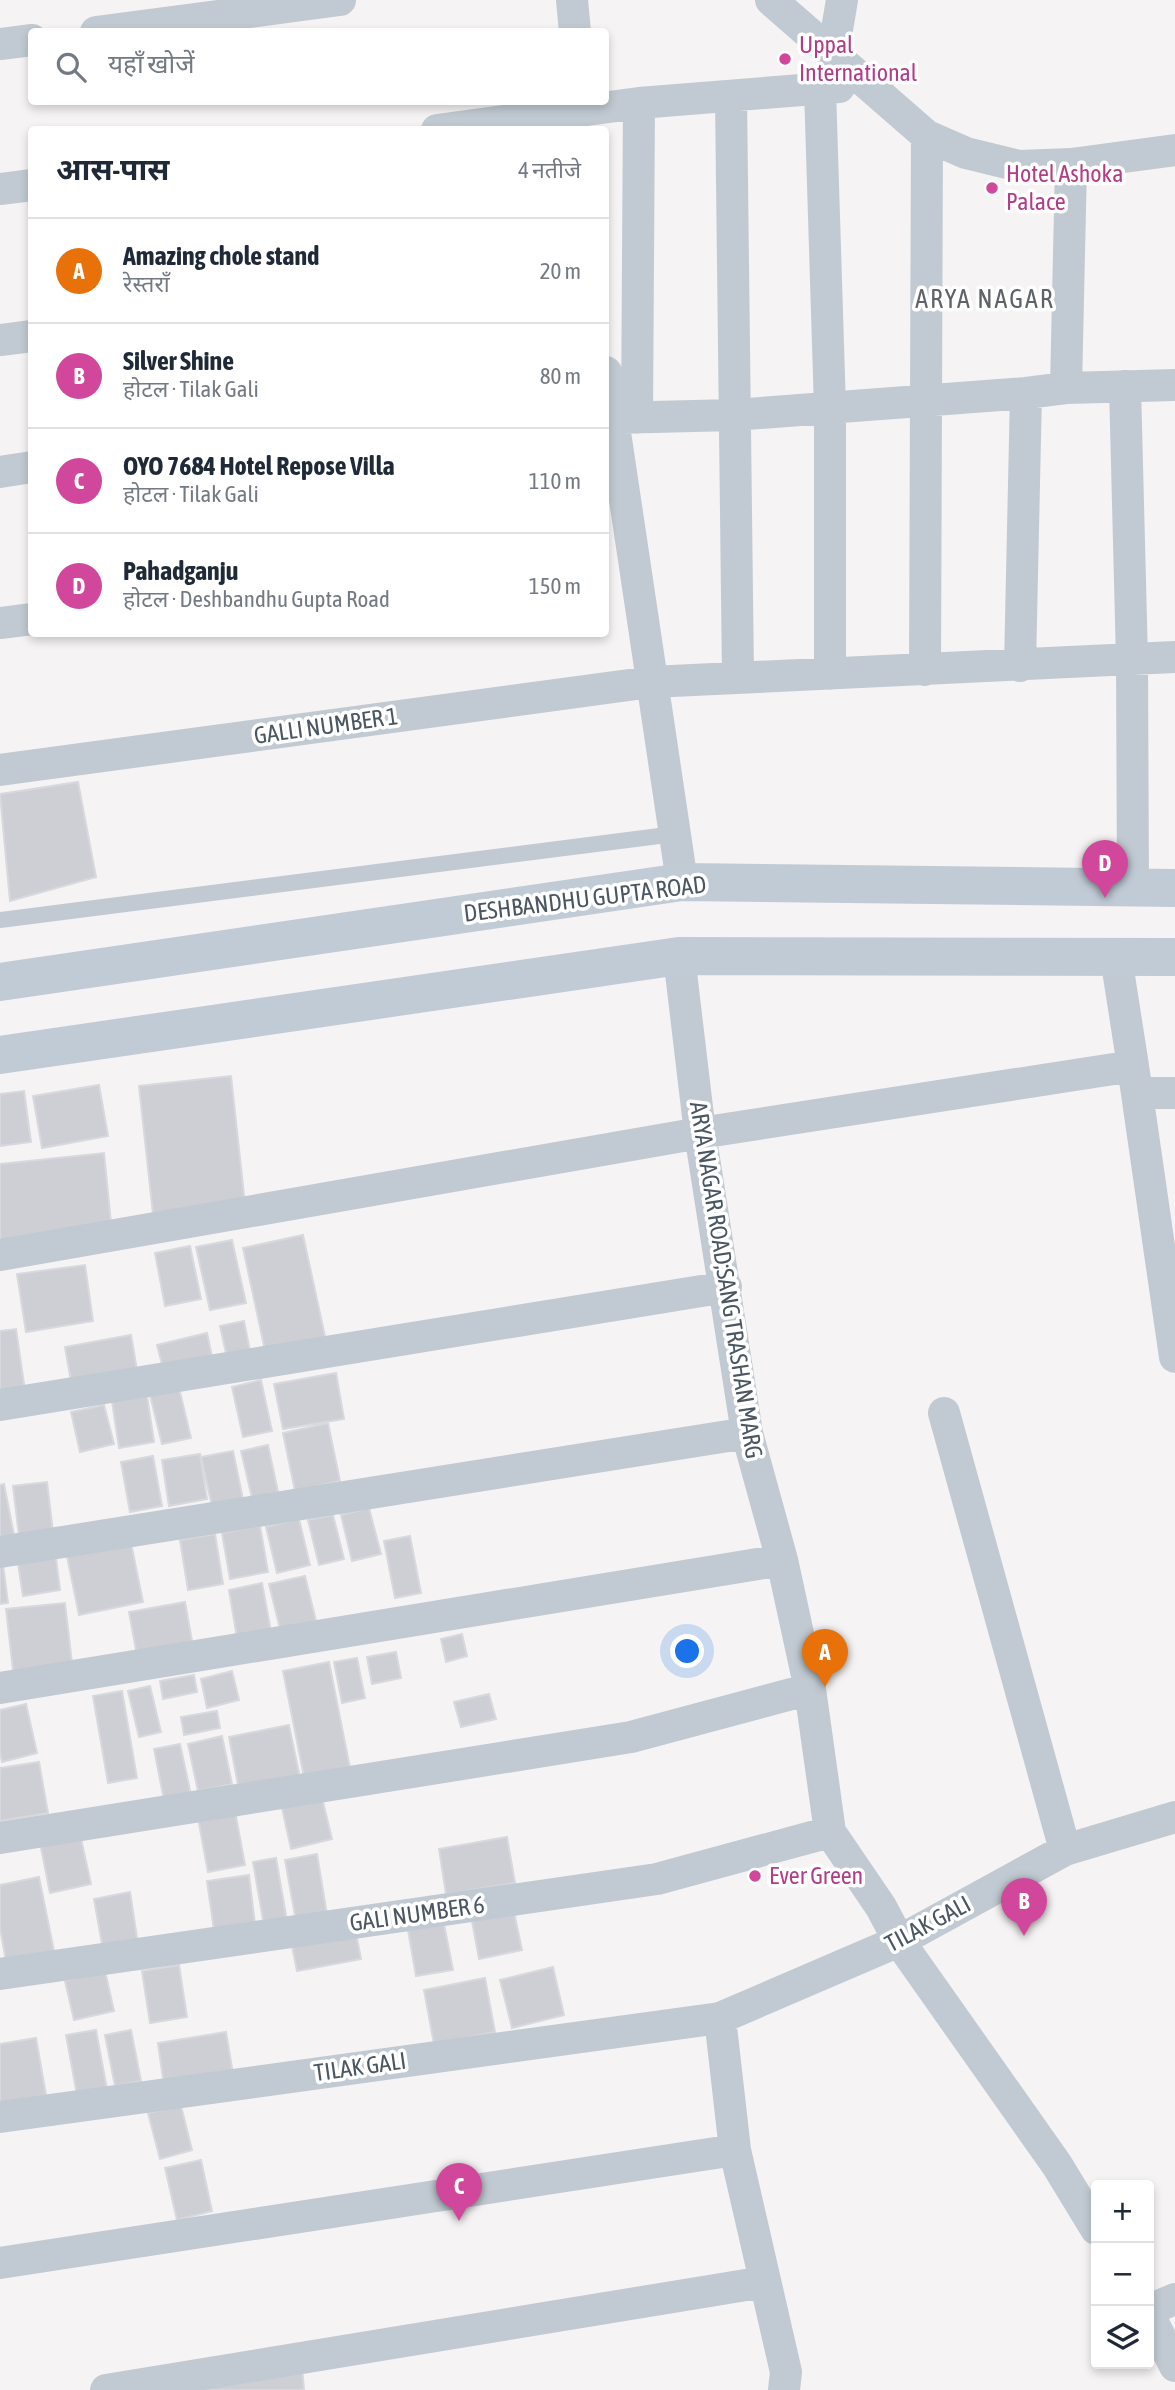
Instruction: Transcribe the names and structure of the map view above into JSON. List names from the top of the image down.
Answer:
{
  "streets": {
    "main road": ["DESHBANDHU GUPTA ROAD"],
    "street": [
      "GALLI NUMBER 1",
      "ARYA NAGAR ROAD;SANG TRASHAN MARG",
      "GALI NUMBER 6",
      "TILAK GALI"
    ]
  },
  "crossings": [
    ["ARYA NAGAR ROAD;SANG TRASHAN MARG", "GALI NUMBER 6"],
    ["ARYA NAGAR ROAD;SANG TRASHAN MARG", "TILAK GALI"]
  ],
  "districts": ["ARYA NAGAR"],
  "places": ["Uppal International", "Hotel Ashoka Palace", "Ever Green"],
  "page": {
    "search": "यहाँ खोजें",
    "heading": ["आस-पास", "4 नतीजे"],
    "list": [
      {
        "mark": "A",
        "name": "Amazing chole stand",
        "note": "रेस्तराँ",
        "value": "20 m"
      },
      {
        "mark": "B",
        "name": "Silver Shine",
        "note": "होटल · Tilak Gali",
        "value": "80 m"
      },
      {
        "mark": "C",
        "name": "OYO 7684 Hotel Repose Villa",
        "note": "होटल · Tilak Gali",
        "value": "110 m"
      },
      {
        "mark": "D",
        "name": "Pahadganju",
        "note": "होटल · Deshbandhu Gupta Road",
        "value": "150 m"
      }
    ],
    "pins": [
      "D",
      "A",
      "B",
      "C"
    ],
    "map_buttons": ["+", "−"]
  }
}
